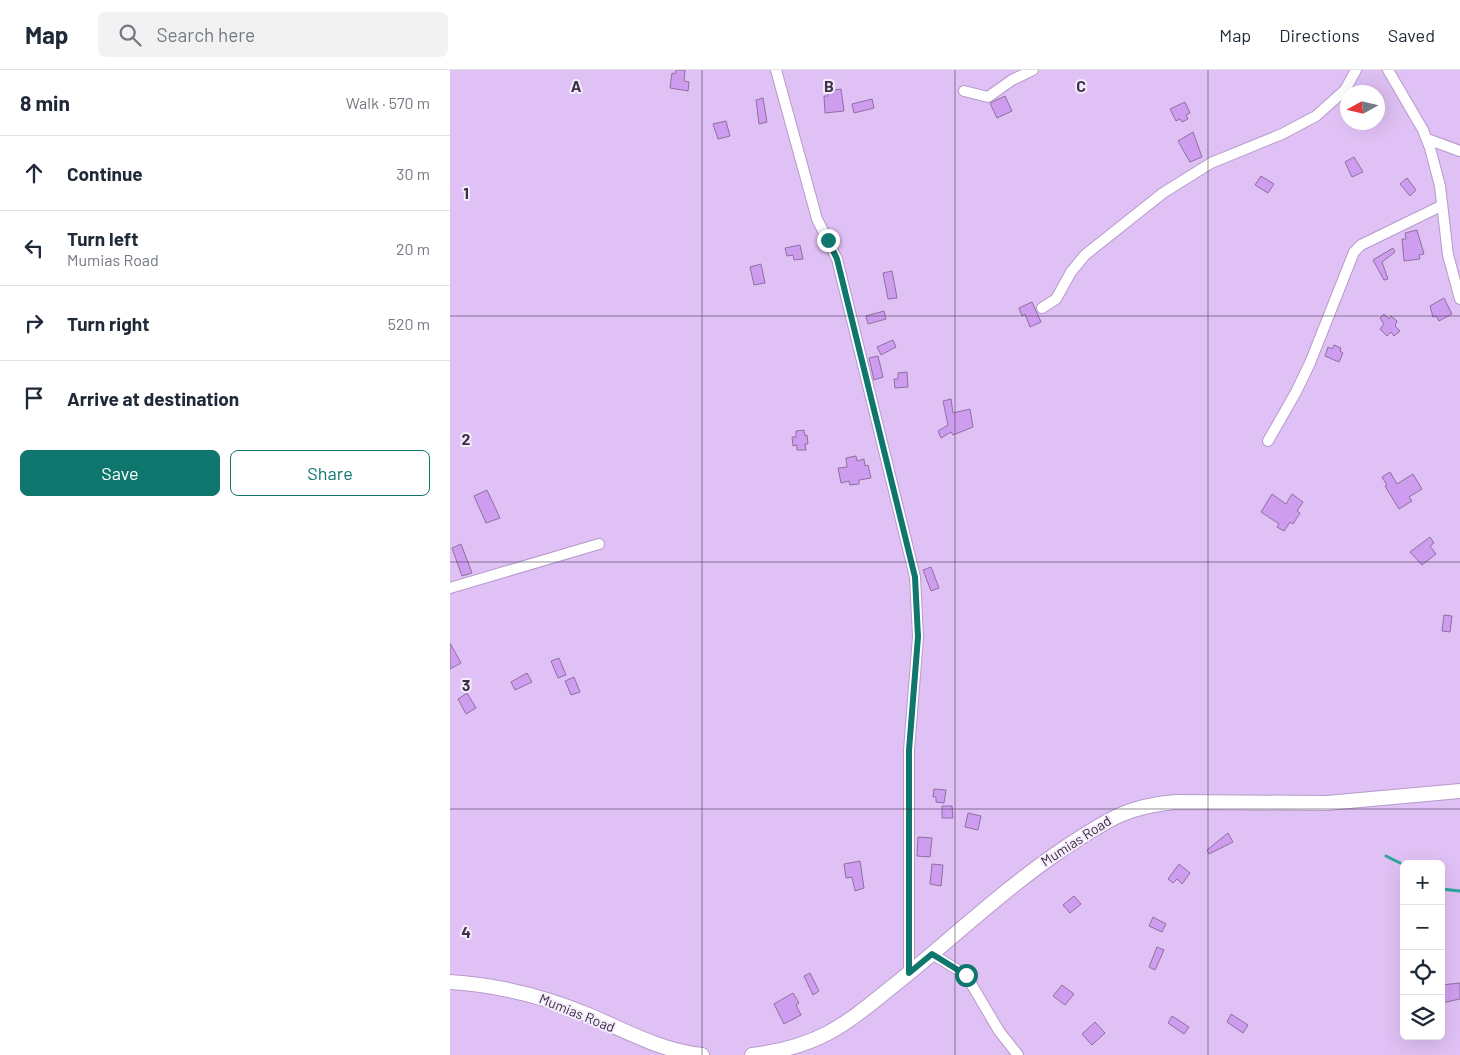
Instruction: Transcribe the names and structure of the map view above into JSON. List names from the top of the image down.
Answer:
{
  "streets": {
    "street": ["Mumias Road"]
  },
  "north": "left",
  "page": {
    "header": "Map",
    "search": "Search here",
    "nav": ["Map", "Directions", "Saved"],
    "heading": ["8 min", "Walk · 570 m"],
    "list": [
      ["Continue", "30 m"],
      ["Turn left", "Mumias Road", "20 m"],
      ["Turn right", "520 m"],
      "Arrive at destination"
    ],
    "buttons": ["Save", "Share"],
    "map_buttons": ["+", "−"]
  },
  "grid": {
    "columns": ["A", "B", "C"],
    "rows": [
      "1",
      "2",
      "3",
      "4"
    ]
  }
}
